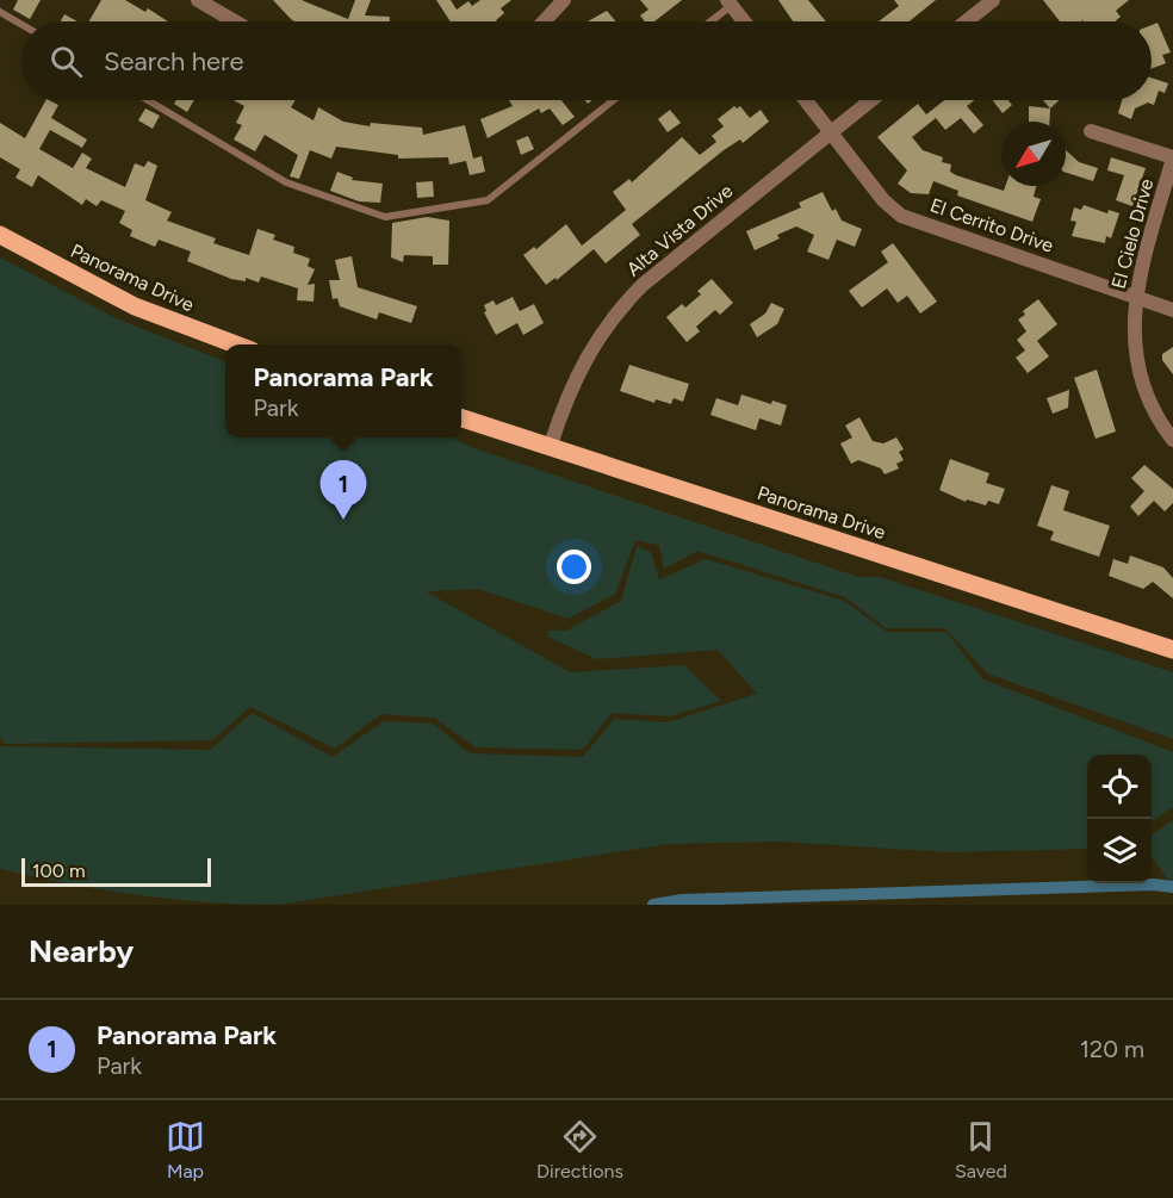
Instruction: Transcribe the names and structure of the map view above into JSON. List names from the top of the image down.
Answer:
{
  "streets": {
    "main road": ["Panorama Drive"],
    "street": ["El Cerrito Drive", "Alta Vista Drive", "El Cielo Drive"]
  },
  "crossings": [
    ["El Cerrito Drive", "Alta Vista Drive"],
    ["El Cerrito Drive", "El Cielo Drive"],
    ["Alta Vista Drive", "Panorama Drive"]
  ],
  "scale_bar": "100 m",
  "north": "bottom left",
  "page": {
    "search": "Search here",
    "popup": ["Panorama Park", "Park"],
    "pins": "1",
    "scale": "100 m",
    "heading": "Nearby",
    "list": [
      {
        "mark": "1",
        "name": "Panorama Park",
        "note": "Park",
        "value": "120 m"
      }
    ],
    "nav": ["Map", "Directions", "Saved"]
  }
}
